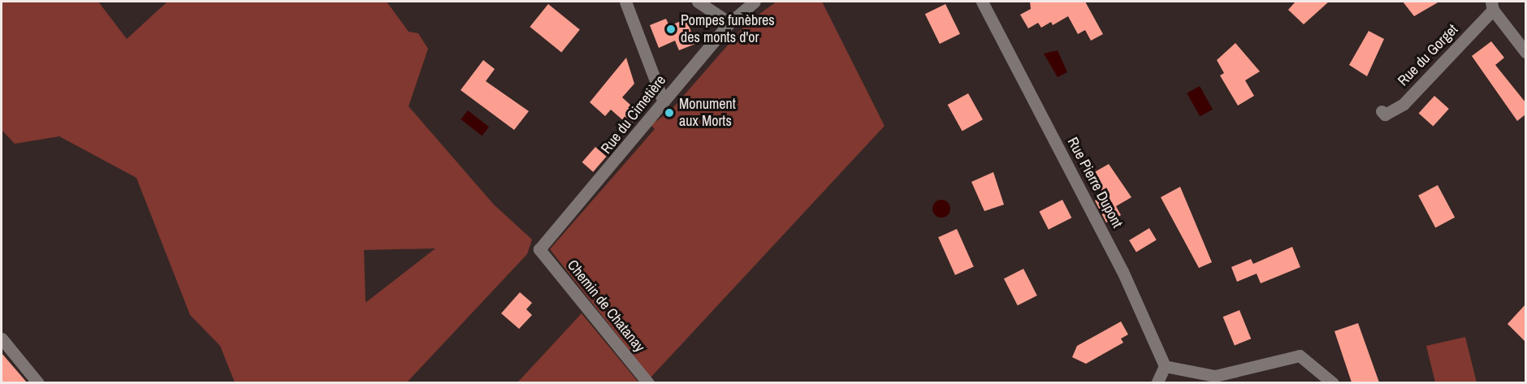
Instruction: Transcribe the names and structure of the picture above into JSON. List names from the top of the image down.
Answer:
{
  "streets": {
    "street": [
      "Rue du Gorget",
      "Rue du Cimetière",
      "Rue Pierre Dupont",
      "Chemin de Chatanay"
    ]
  },
  "crossings": [
    ["Rue du Cimetière", "Chemin de Chatanay"]
  ],
  "places": ["Pompes funèbres des monts d'or", "Monument aux Morts"]
}
